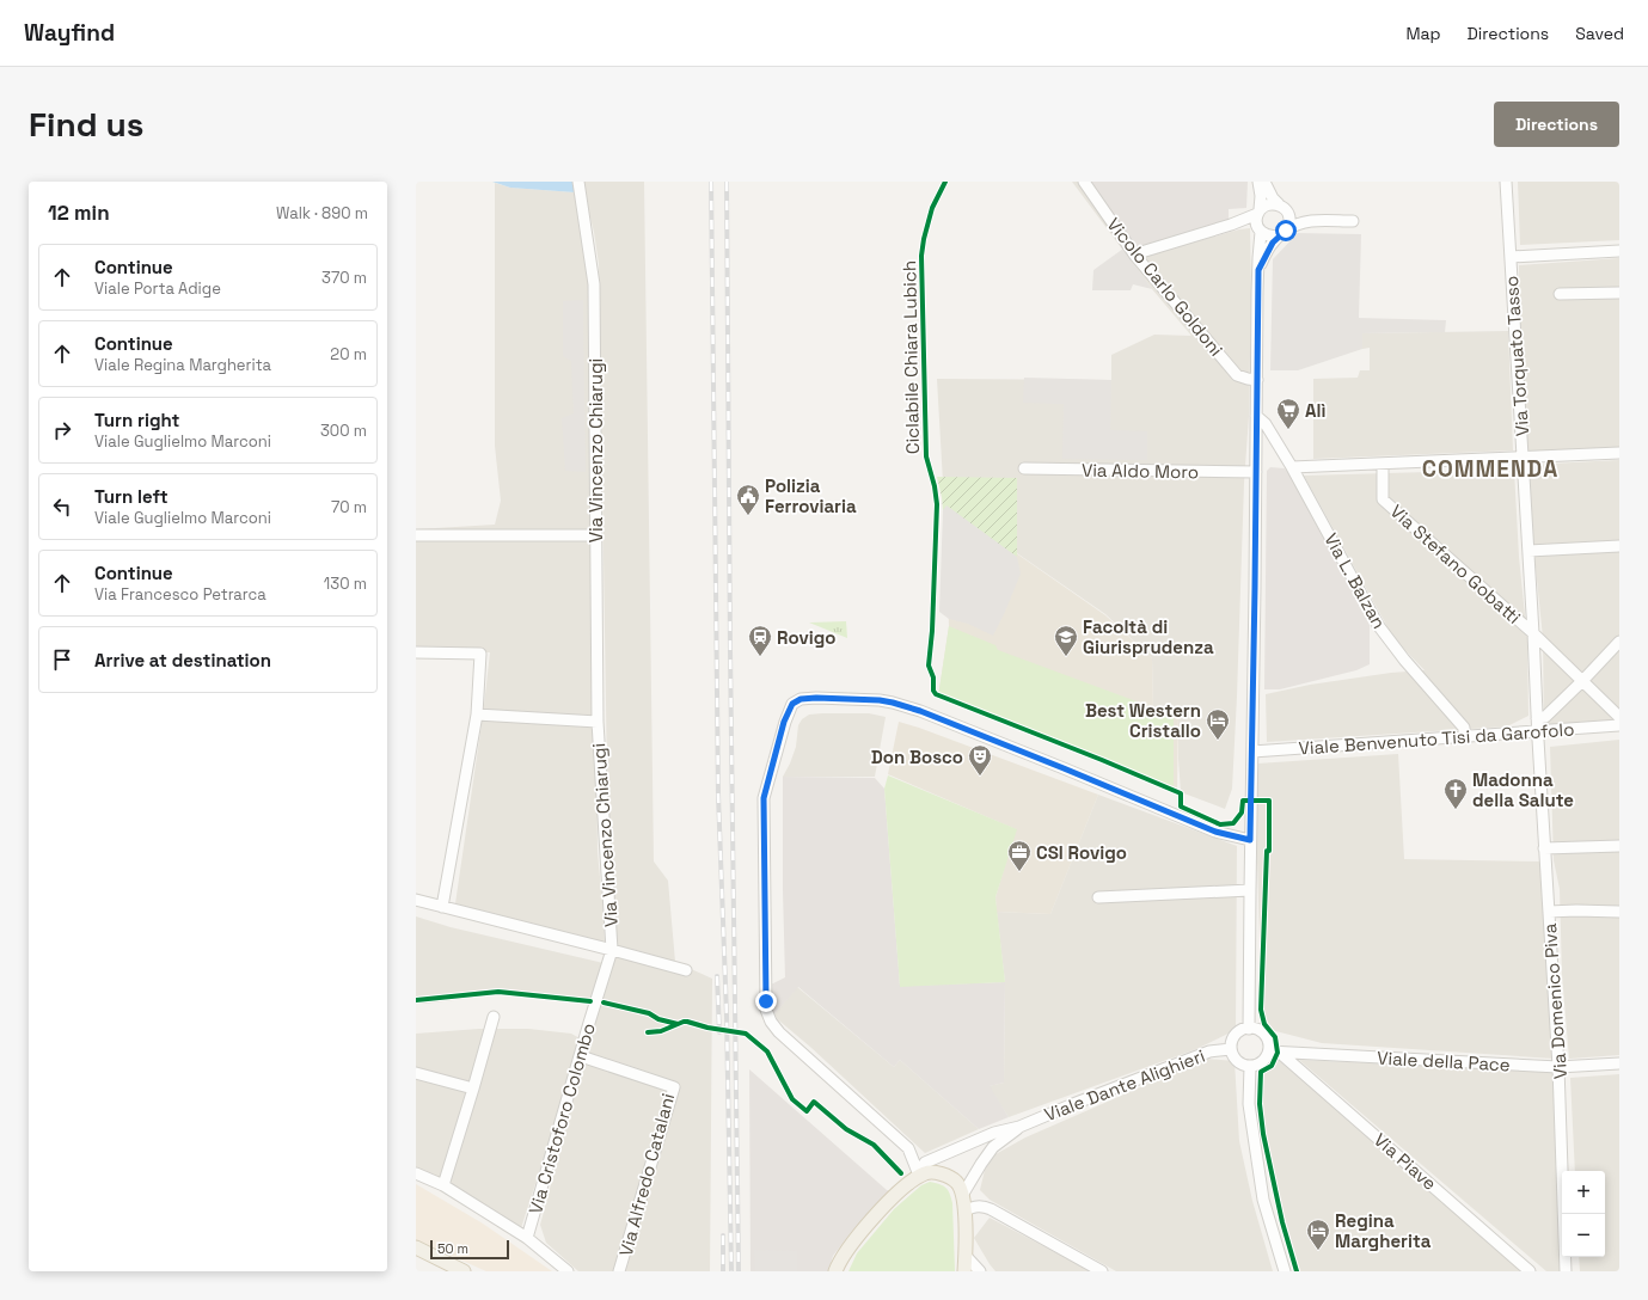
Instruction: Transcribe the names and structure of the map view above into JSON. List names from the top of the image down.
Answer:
{
  "streets": {
    "street": [
      "Vicolo Carlo Goldoni",
      "Via Torquato Tasso",
      "Via Vincenzo Chiarugi",
      "Via Aldo Moro",
      "Via Stefano Gobatti",
      "Via L. Balzan",
      "Viale Benvenuto Tisi da Garofolo",
      "Via Domenico Piva",
      "Viale della Pace",
      "Viale Dante Alighieri",
      "Via Cristoforo Colombo",
      "Via Piave",
      "Via Alfredo Catalani"
    ],
    "cycle path": ["Ciclabile Chiara Lubich"]
  },
  "crossings": [
    ["Via Torquato Tasso", "Via Stefano Gobatti"],
    ["Via Torquato Tasso", "Viale Benvenuto Tisi da Garofolo"],
    ["Via Torquato Tasso", "Via Domenico Piva"],
    ["Via Vincenzo Chiarugi", "Via Cristoforo Colombo"],
    ["Via L. Balzan", "Viale Benvenuto Tisi da Garofolo"],
    ["Viale Benvenuto Tisi da Garofolo", "Via Domenico Piva"],
    ["Via Domenico Piva", "Viale della Pace"],
    ["Viale della Pace", "Viale Dante Alighieri"],
    ["Viale della Pace", "Via Piave"],
    ["Viale Dante Alighieri", "Via Piave"],
    ["Via Cristoforo Colombo", "Via Alfredo Catalani"]
  ],
  "districts": ["COMMENDA"],
  "places": {
    "supermarket": ["Alì"],
    "public building": ["Polizia Ferroviaria"],
    "station": ["Rovigo"],
    "school or university": ["Facoltà di Giurisprudenza"],
    "hotel": ["Best Western Cristallo", "Regina Margherita"],
    "theatre": ["Don Bosco"],
    "church": ["Madonna della Salute"],
    "office": ["CSI Rovigo"]
  },
  "scale_bar": "50 m",
  "page": {
    "header": "Wayfind",
    "nav": ["Map", "Directions", "Saved"],
    "buttons": "Directions",
    "title": "Find us",
    "heading": ["12 min", "Walk · 890 m"],
    "list": [
      ["Continue", "Viale Porta Adige", "370 m"],
      ["Continue", "Viale Regina Margherita", "20 m"],
      ["Turn right", "Viale Guglielmo Marconi", "300 m"],
      ["Turn left", "Viale Guglielmo Marconi", "70 m"],
      ["Continue", "Via Francesco Petrarca", "130 m"],
      "Arrive at destination"
    ],
    "map_buttons": ["+", "−"],
    "scale": "50 m"
  }
}
